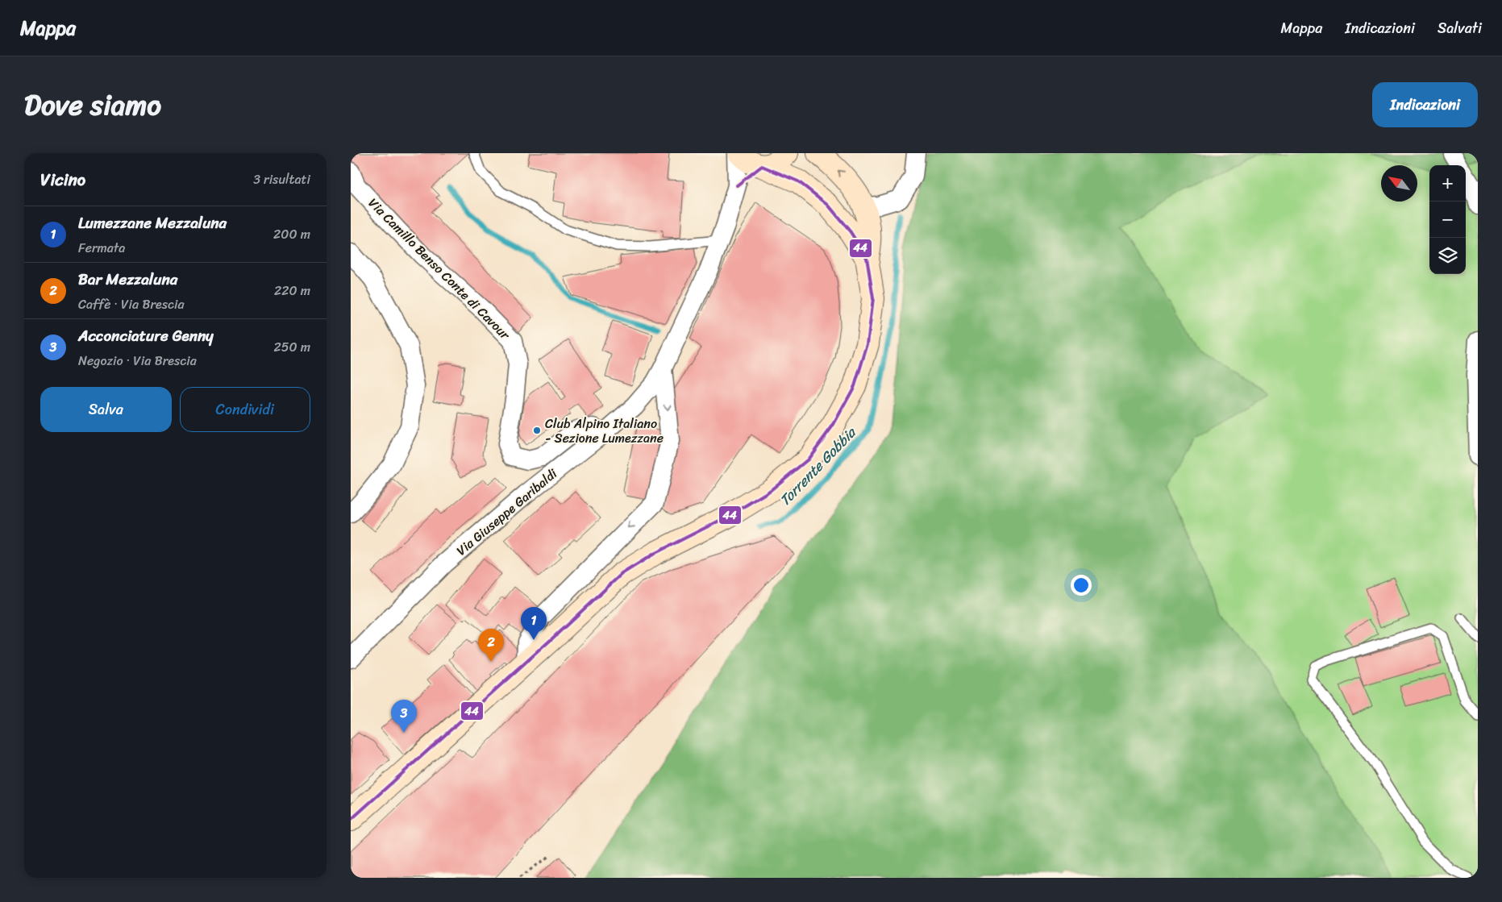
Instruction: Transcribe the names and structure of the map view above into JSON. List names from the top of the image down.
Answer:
{
  "streets": {
    "street": ["Via Camillo Benso Conte di Cavour", "Via Giuseppe Garibaldi"]
  },
  "crossings": [
    ["Via Camillo Benso Conte di Cavour", "Via Giuseppe Garibaldi"]
  ],
  "water": ["Torrente Gobbia"],
  "places": ["Club Alpino Italiano - Sezione Lumezzane"],
  "lines": ["transit line 44"],
  "north": "top left",
  "page": {
    "header": "Mappa",
    "nav": ["Mappa", "Indicazioni", "Salvati"],
    "title": "Dove siamo",
    "buttons": [
      "Indicazioni",
      ["Salva", "Condividi"]
    ],
    "heading": ["Vicino", "3 risultati"],
    "map_buttons": ["+", "−"],
    "list": [
      {
        "mark": "1",
        "name": "Lumezzane Mezzaluna",
        "note": "Fermata",
        "value": "200 m"
      },
      {
        "mark": "2",
        "name": "Bar Mezzaluna",
        "note": "Caffè · Via Brescia",
        "value": "220 m"
      },
      {
        "mark": "3",
        "name": "Acconciature Genny",
        "note": "Negozio · Via Brescia",
        "value": "250 m"
      }
    ],
    "pins": ["1", "2", "3"]
  }
}
